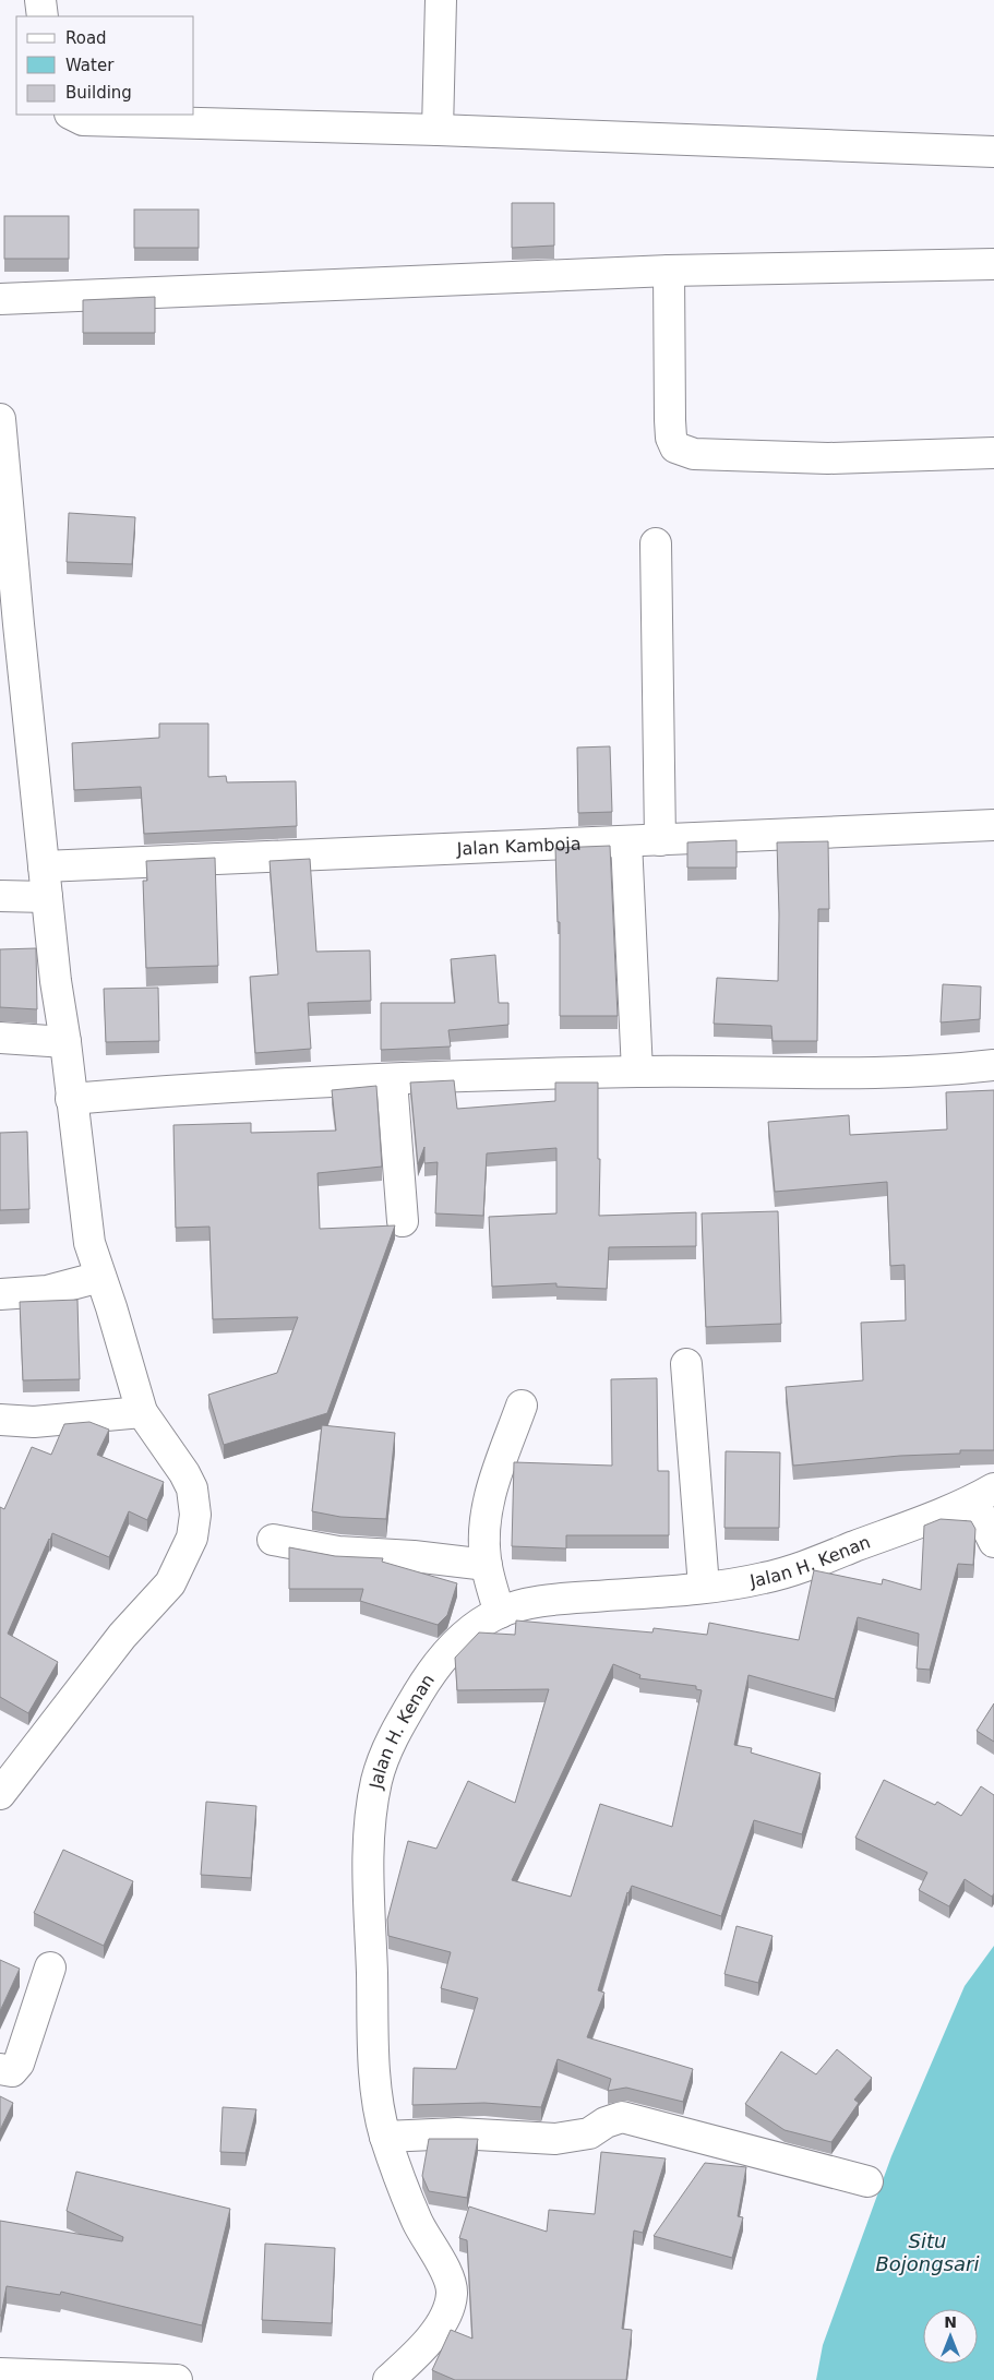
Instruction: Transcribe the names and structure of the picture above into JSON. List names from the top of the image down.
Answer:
{
  "streets": {
    "street": ["Jalan Kamboja", "Jalan H. Kenan"]
  },
  "water": ["Situ Bojongsari"],
  "legend": ["Road", "Water", "Building"],
  "north": "top"
}
